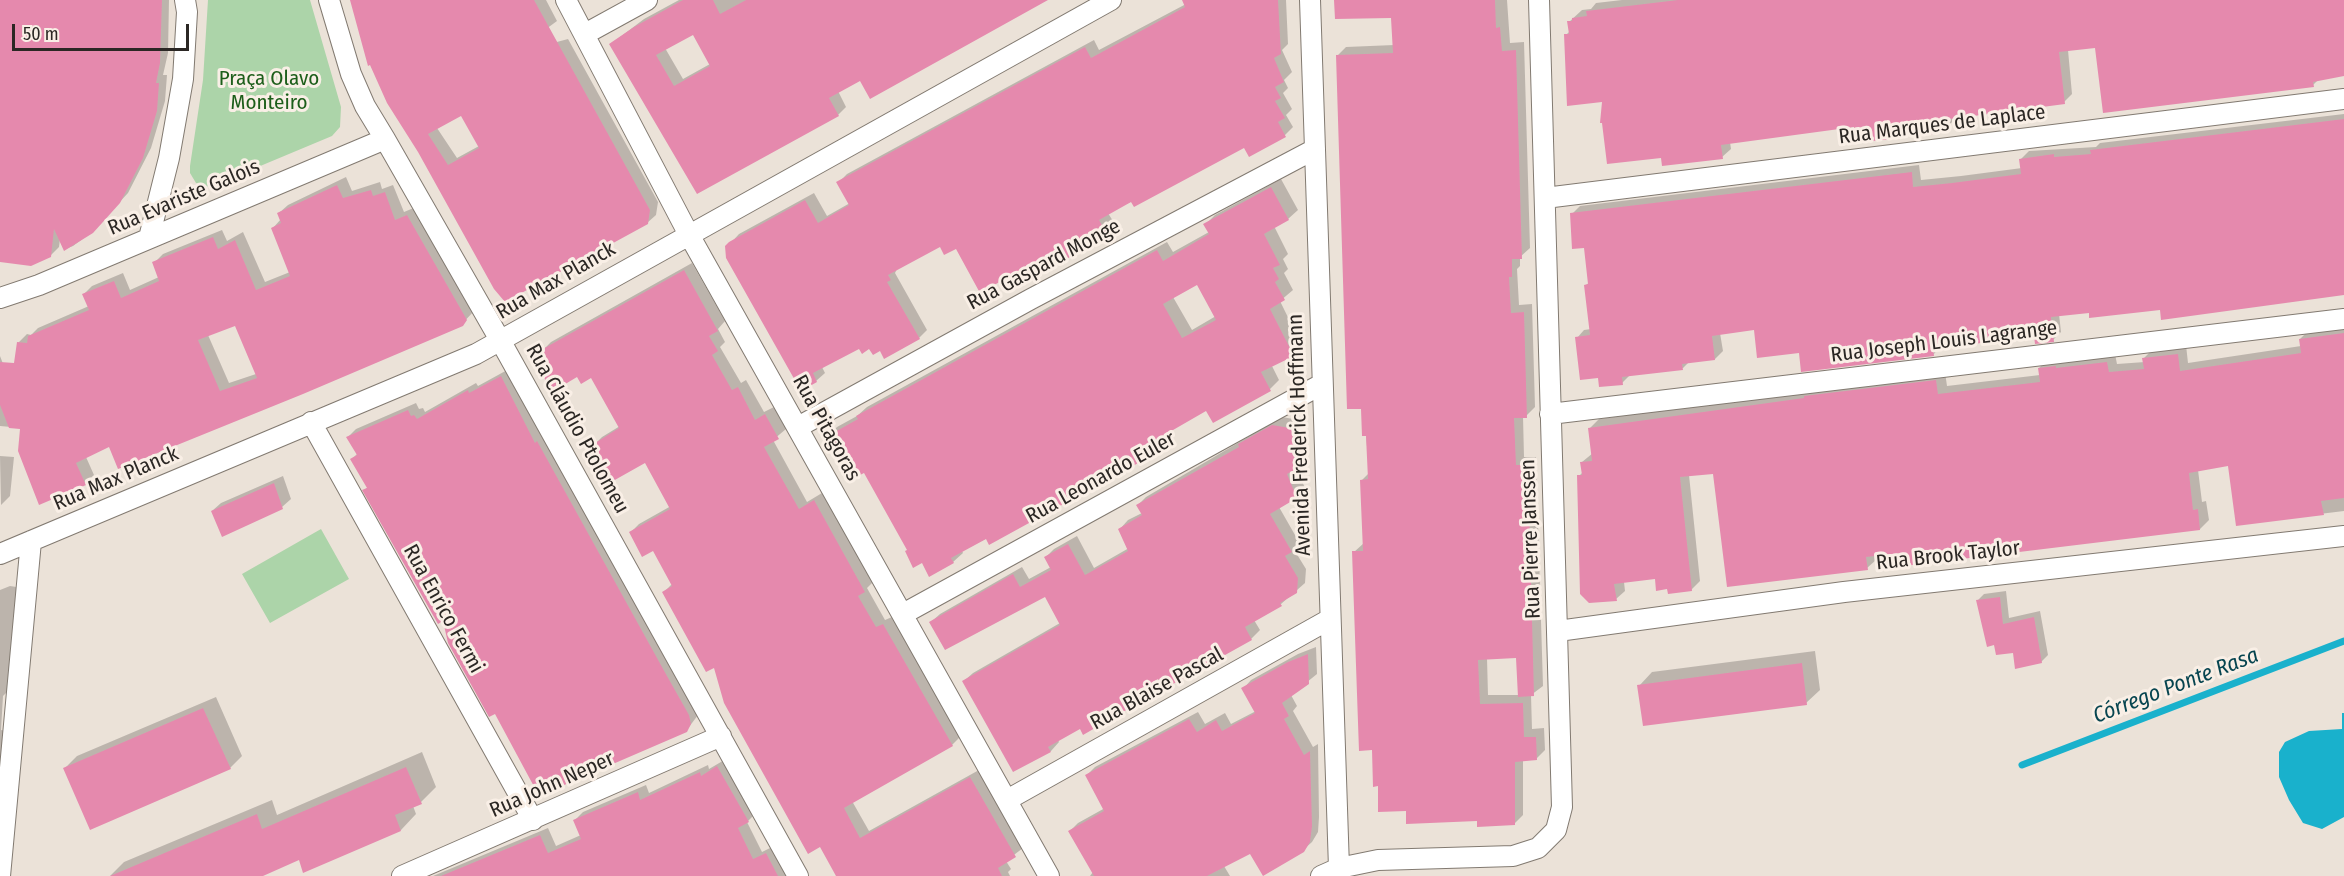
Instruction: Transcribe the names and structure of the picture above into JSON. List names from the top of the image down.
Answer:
{
  "streets": {
    "street": [
      "Rua Marques de Laplace",
      "Rua Evariste Galois",
      "Rua Gaspard Monge",
      "Rua Max Planck",
      "Rua Joseph Louis Lagrange",
      "Rua Pitagoras",
      "Rua Cláudio Ptolomeu",
      "Avenida Frederick Hoffmann",
      "Rua Leonardo Euler",
      "Rua Pierre Janssen",
      "Rua Brook Taylor",
      "Rua Enrico Fermi",
      "Rua Blaise Pascal",
      "Rua John Neper"
    ]
  },
  "crossings": [
    ["Rua Marques de Laplace", "Rua Pierre Janssen"],
    ["Rua Evariste Galois", "Rua Cláudio Ptolomeu"],
    ["Rua Gaspard Monge", "Rua Pitagoras"],
    ["Rua Gaspard Monge", "Avenida Frederick Hoffmann"],
    ["Rua Max Planck", "Rua Pitagoras"],
    ["Rua Max Planck", "Rua Cláudio Ptolomeu"],
    ["Rua Max Planck", "Rua Enrico Fermi"],
    ["Rua Joseph Louis Lagrange", "Rua Pierre Janssen"],
    ["Rua Pitagoras", "Rua Leonardo Euler"],
    ["Rua Pitagoras", "Rua Blaise Pascal"],
    ["Rua Cláudio Ptolomeu", "Rua John Neper"],
    ["Avenida Frederick Hoffmann", "Rua Leonardo Euler"],
    ["Avenida Frederick Hoffmann", "Rua Pierre Janssen"],
    ["Avenida Frederick Hoffmann", "Rua Blaise Pascal"],
    ["Rua Pierre Janssen", "Rua Brook Taylor"],
    ["Rua Enrico Fermi", "Rua John Neper"]
  ],
  "water": ["Córrego Ponte Rasa"],
  "parks": ["Praça Olavo Monteiro"],
  "scale_bar": "50 m"
}
